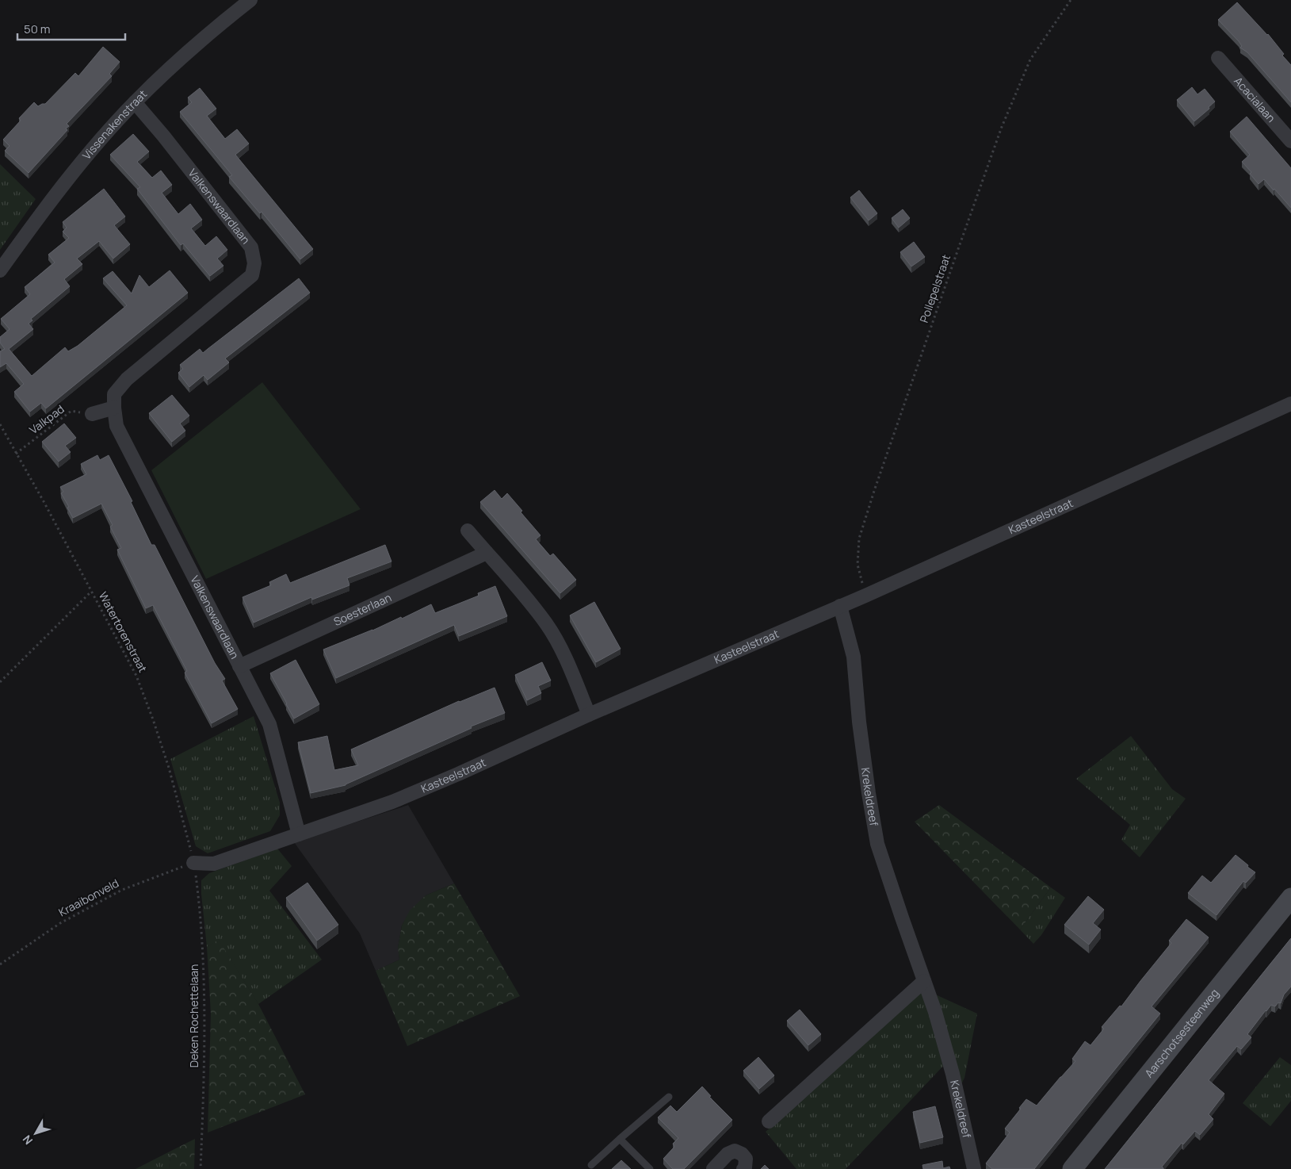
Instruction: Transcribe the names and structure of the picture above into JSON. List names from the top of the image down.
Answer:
{
  "streets": {
    "main road": ["Aarschotsesteenweg"],
    "street": [
      "Acacialaan",
      "Vissenakenstraat",
      "Valkenswaardlaan",
      "Kasteelstraat",
      "Soesterlaan",
      "Krekeldreef"
    ],
    "path": [
      "Pollepelstraat",
      "Valkpad",
      "Watertorenstraat",
      "Kraaibonveld",
      "Deken Rochettelaan"
    ]
  },
  "crossings": [
    ["Vissenakenstraat", "Valkenswaardlaan"],
    ["Valkenswaardlaan", "Kasteelstraat"],
    ["Valkenswaardlaan", "Soesterlaan"],
    ["Pollepelstraat", "Kasteelstraat"],
    ["Valkpad", "Watertorenstraat"],
    ["Kasteelstraat", "Watertorenstraat"],
    ["Kasteelstraat", "Krekeldreef"],
    ["Kasteelstraat", "Kraaibonveld"],
    ["Kasteelstraat", "Deken Rochettelaan"],
    ["Watertorenstraat", "Kraaibonveld"],
    ["Watertorenstraat", "Deken Rochettelaan"],
    ["Kraaibonveld", "Deken Rochettelaan"]
  ],
  "scale_bar": "50 m",
  "north": "bottom left"
}
